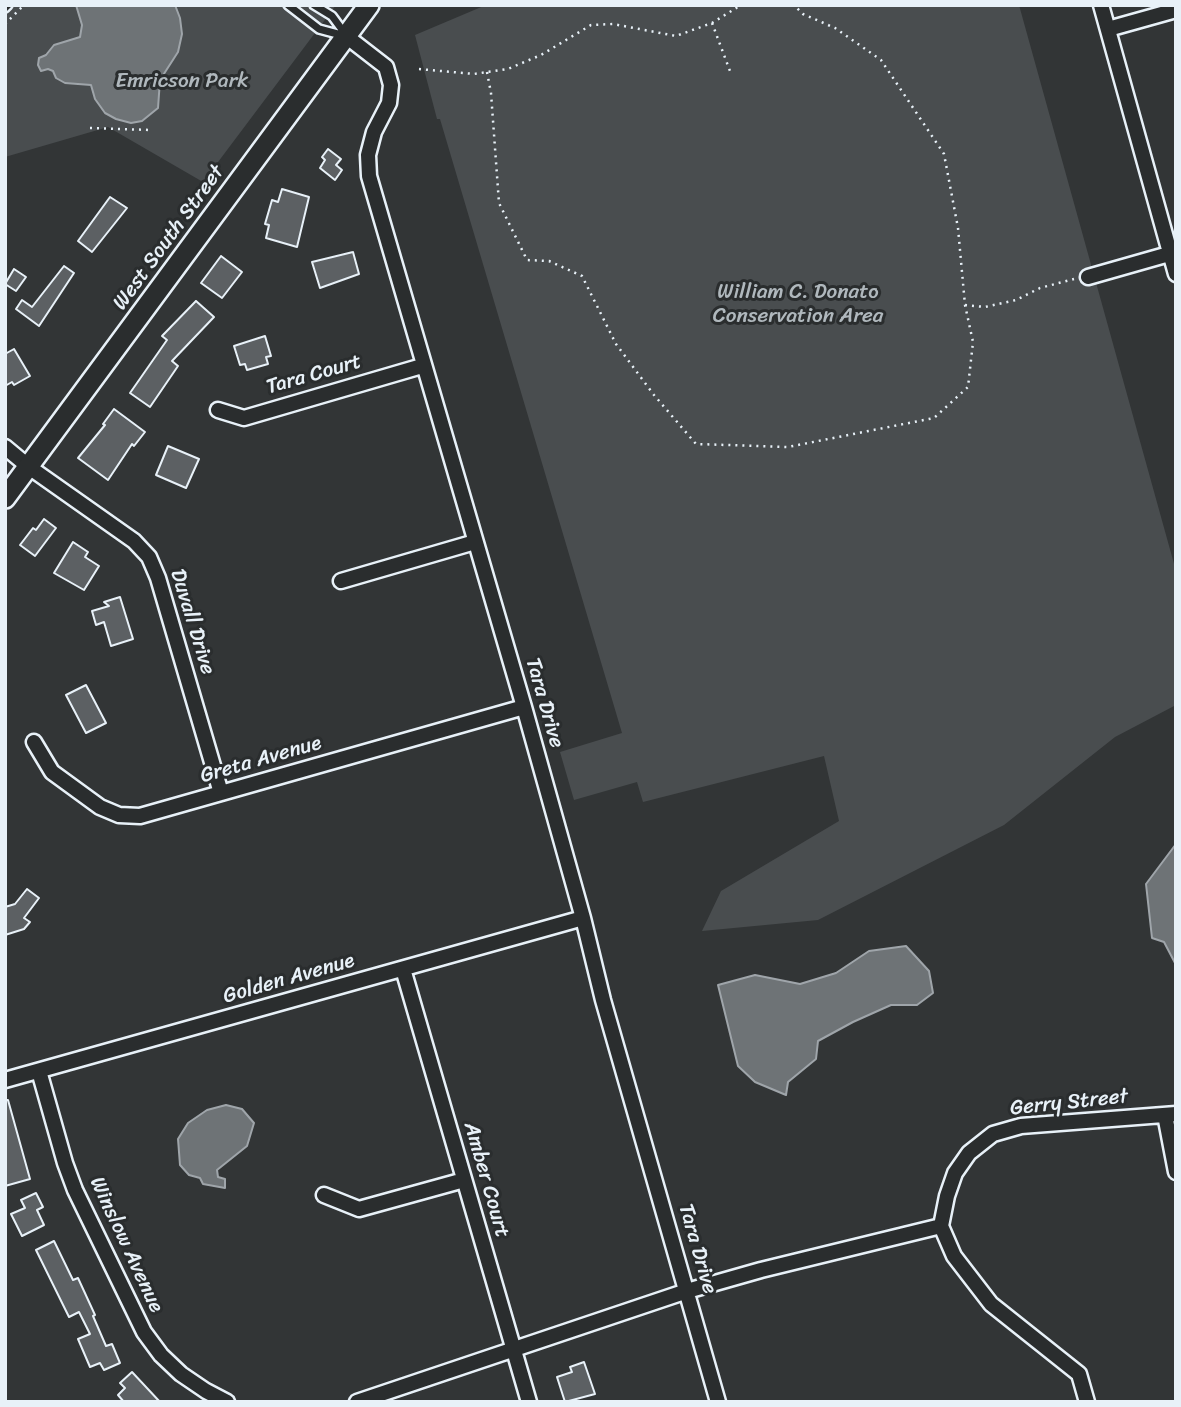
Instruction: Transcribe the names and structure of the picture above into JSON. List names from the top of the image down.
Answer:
{
  "streets": {
    "street": [
      "West South Street",
      "Tara Court",
      "Duvall Drive",
      "Tara Drive",
      "Greta Avenue",
      "Golden Avenue",
      "Gerry Street",
      "Amber Court",
      "Winslow Avenue"
    ]
  },
  "crossings": [
    ["West South Street", "Duvall Drive"],
    ["West South Street", "Tara Drive"],
    ["Tara Court", "Tara Drive"],
    ["Duvall Drive", "Greta Avenue"],
    ["Tara Drive", "Greta Avenue"],
    ["Tara Drive", "Golden Avenue"],
    ["Golden Avenue", "Amber Court"],
    ["Golden Avenue", "Winslow Avenue"]
  ],
  "parks": ["Emricson Park", "William C. Donato Conservation Area"]
}
